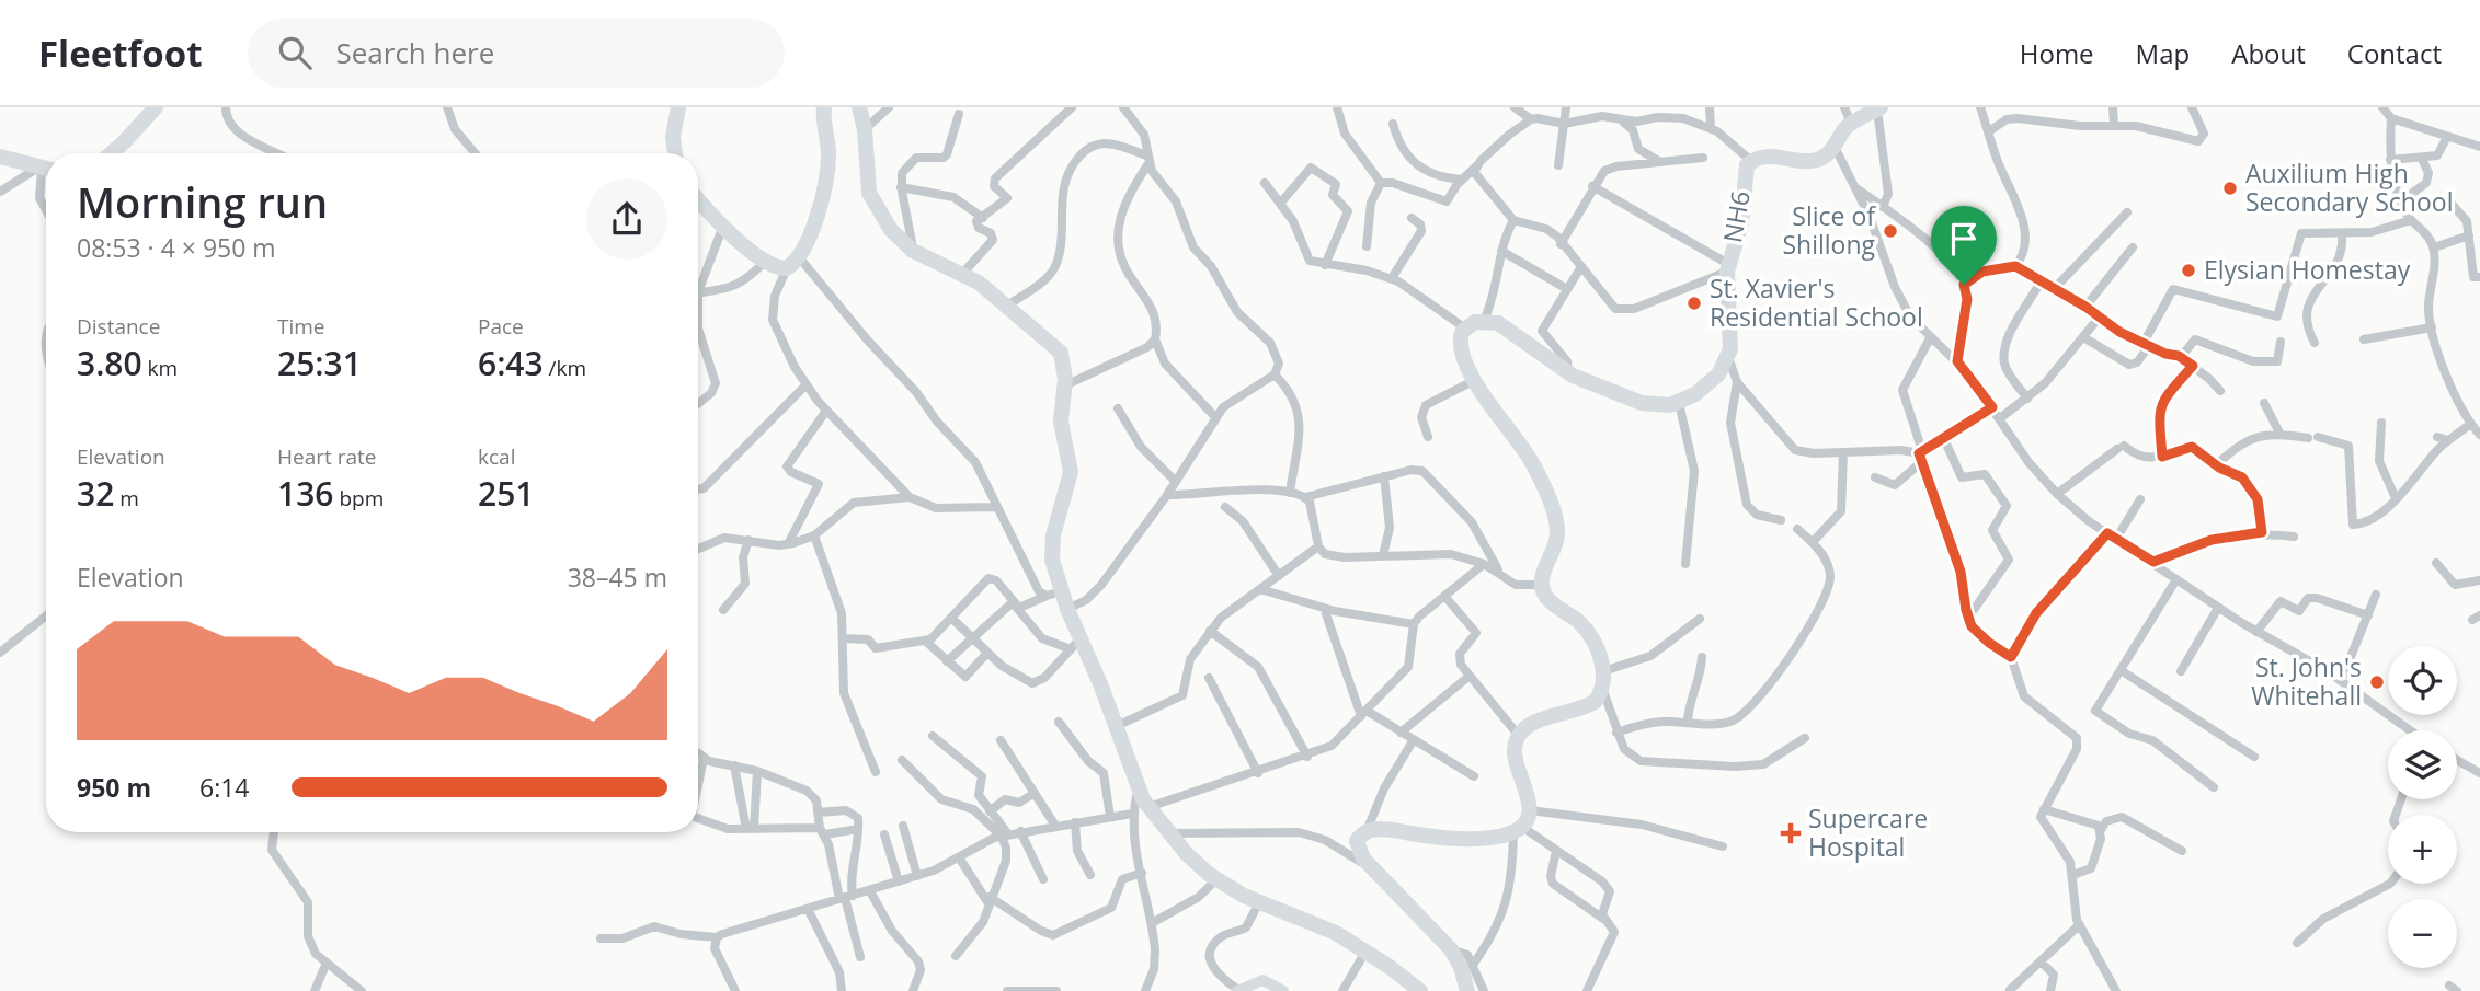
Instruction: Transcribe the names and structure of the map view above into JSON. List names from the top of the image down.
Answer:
{
  "streets": {
    "highway": ["NH6"]
  },
  "places": {
    "other": [
      "Auxilium High Secondary School",
      "Slice of Shillong",
      "Elysian Homestay",
      "St. Xavier's Residential School",
      "St. John's Whitehall"
    ],
    "health": ["Supercare Hospital"]
  },
  "page": {
    "header": "Fleetfoot",
    "search": "Search here",
    "nav": [
      "Home",
      "Map",
      "About",
      "Contact"
    ],
    "heading": ["Morning run", "08:53 · 4 × 950 m"],
    "stats": [
      ["Distance", "3.80 km"],
      ["Time", "25:31"],
      ["Pace", "6:43 /km"],
      ["Elevation", "32 m"],
      ["Heart rate", "136 bpm"],
      ["kcal", "251"]
    ],
    "chart": ["Elevation", "38–45 m"],
    "map_buttons": ["+", "−"],
    "list": [
      {
        "name": "950 m",
        "note": "6:14"
      }
    ]
  }
}
